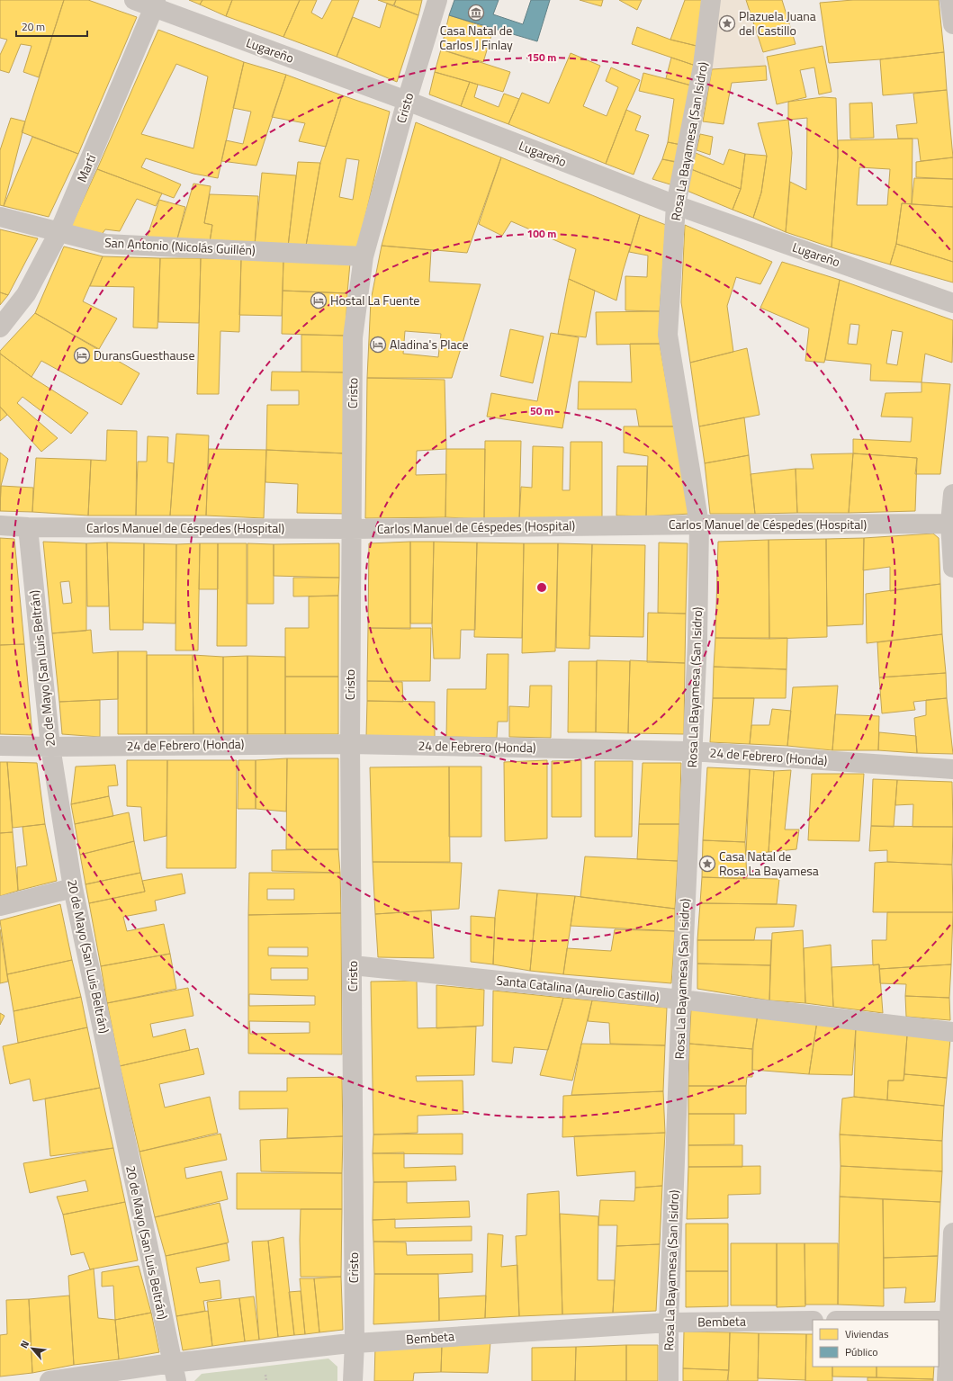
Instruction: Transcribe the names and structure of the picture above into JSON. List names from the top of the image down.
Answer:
{
  "streets": {
    "street": [
      "Lugareño",
      "Cristo",
      "Rosa La Bayamesa (San Isidro)",
      "Martí",
      "San Antonio (Nicolás Guillén)",
      "Carlos Manuel de Céspedes (Hospital)",
      "20 de Mayo (San Luis Beltrán)",
      "24 de Febrero (Honda)",
      "Santa Catalina (Aurelio Castillo)",
      "Bembeta"
    ]
  },
  "crossings": [
    ["Lugareño", "Cristo"],
    ["Lugareño", "Rosa La Bayamesa (San Isidro)"],
    ["Lugareño", "Martí"],
    ["Cristo", "San Antonio (Nicolás Guillén)"],
    ["Cristo", "Carlos Manuel de Céspedes (Hospital)"],
    ["Cristo", "24 de Febrero (Honda)"],
    ["Cristo", "Santa Catalina (Aurelio Castillo)"],
    ["Cristo", "Bembeta"],
    ["Rosa La Bayamesa (San Isidro)", "Carlos Manuel de Céspedes (Hospital)"],
    ["Rosa La Bayamesa (San Isidro)", "24 de Febrero (Honda)"],
    ["Rosa La Bayamesa (San Isidro)", "Santa Catalina (Aurelio Castillo)"],
    ["Rosa La Bayamesa (San Isidro)", "Bembeta"],
    ["Martí", "San Antonio (Nicolás Guillén)"],
    ["Carlos Manuel de Céspedes (Hospital)", "20 de Mayo (San Luis Beltrán)"],
    ["20 de Mayo (San Luis Beltrán)", "24 de Febrero (Honda)"],
    ["20 de Mayo (San Luis Beltrán)", "Bembeta"]
  ],
  "places": {
    "museum": ["Casa Natal de Carlos J Finlay"],
    "place": ["Plazuela Juana del Castillo", "Casa Natal de Rosa La Bayamesa"],
    "hotel": ["Hostal La Fuente", "Aladina's Place", "DuransGuesthause"]
  },
  "legend": ["Viviendas", "Público"],
  "scale_bar": "20 m",
  "north": "top left",
  "rings": ["150 m", "100 m", "50 m"]
}
